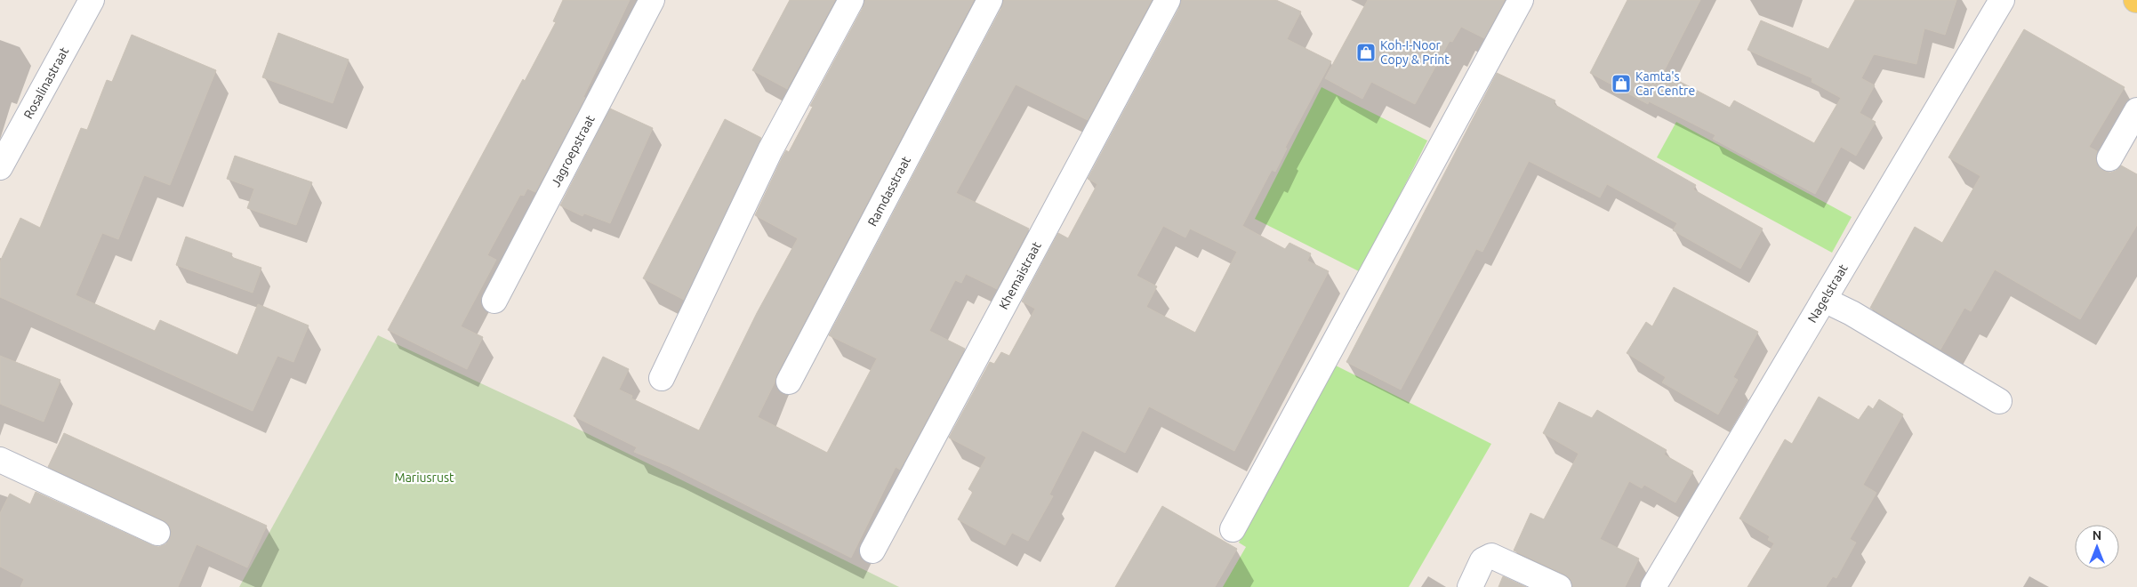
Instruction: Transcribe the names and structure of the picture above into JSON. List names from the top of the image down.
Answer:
{
  "streets": {
    "street": [
      "Rosalinastraat",
      "Jagroepstraat",
      "Ramdasstraat",
      "Khemaistraat",
      "Nagelstraat"
    ]
  },
  "parks": ["Mariusrust"],
  "places": {
    "shop": ["Koh-I-Noor Copy & Print", "Kamta's Car Centre"]
  },
  "north": "top"
}
